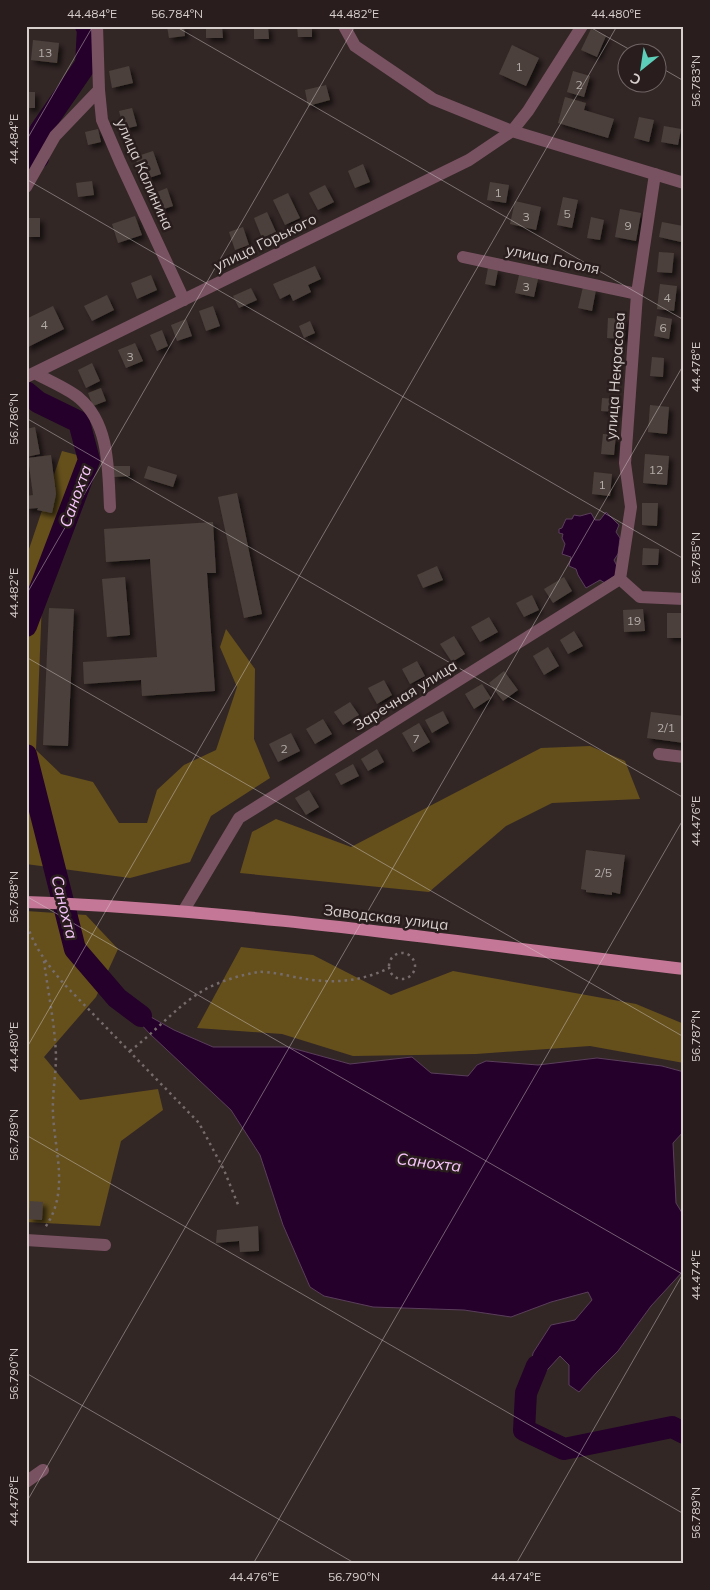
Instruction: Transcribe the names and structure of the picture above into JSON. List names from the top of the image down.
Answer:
{
  "streets": {
    "main road": ["Заводская улица"],
    "street": [
      "улица Калинина",
      "улица Горького",
      "улица Гоголя",
      "улица Некрасова",
      "Заречная улица"
    ]
  },
  "crossings": [
    ["улица Калинина", "улица Горького"],
    ["улица Гоголя", "улица Некрасова"],
    ["улица Некрасова", "Заречная улица"],
    ["Заречная улица", "Заводская улица"]
  ],
  "water": ["Санохта"],
  "house_numbers": [
    "13",
    "1",
    "2",
    "1",
    "5",
    "3",
    "9",
    "3",
    "4",
    "4",
    "6",
    "3",
    "12",
    "1",
    "19",
    "2/1",
    "7",
    "2",
    "2/5"
  ],
  "north": "bottom left",
  "coordinates": [
    "44.484°E",
    "56.784°N",
    "44.482°E",
    "44.480°E",
    "56.783°N",
    "44.478°E",
    "56.786°N",
    "56.785°N",
    "44.476°E",
    "56.788°N",
    "56.787°N",
    "56.789°N",
    "44.474°E",
    "56.790°N"
  ]
}
